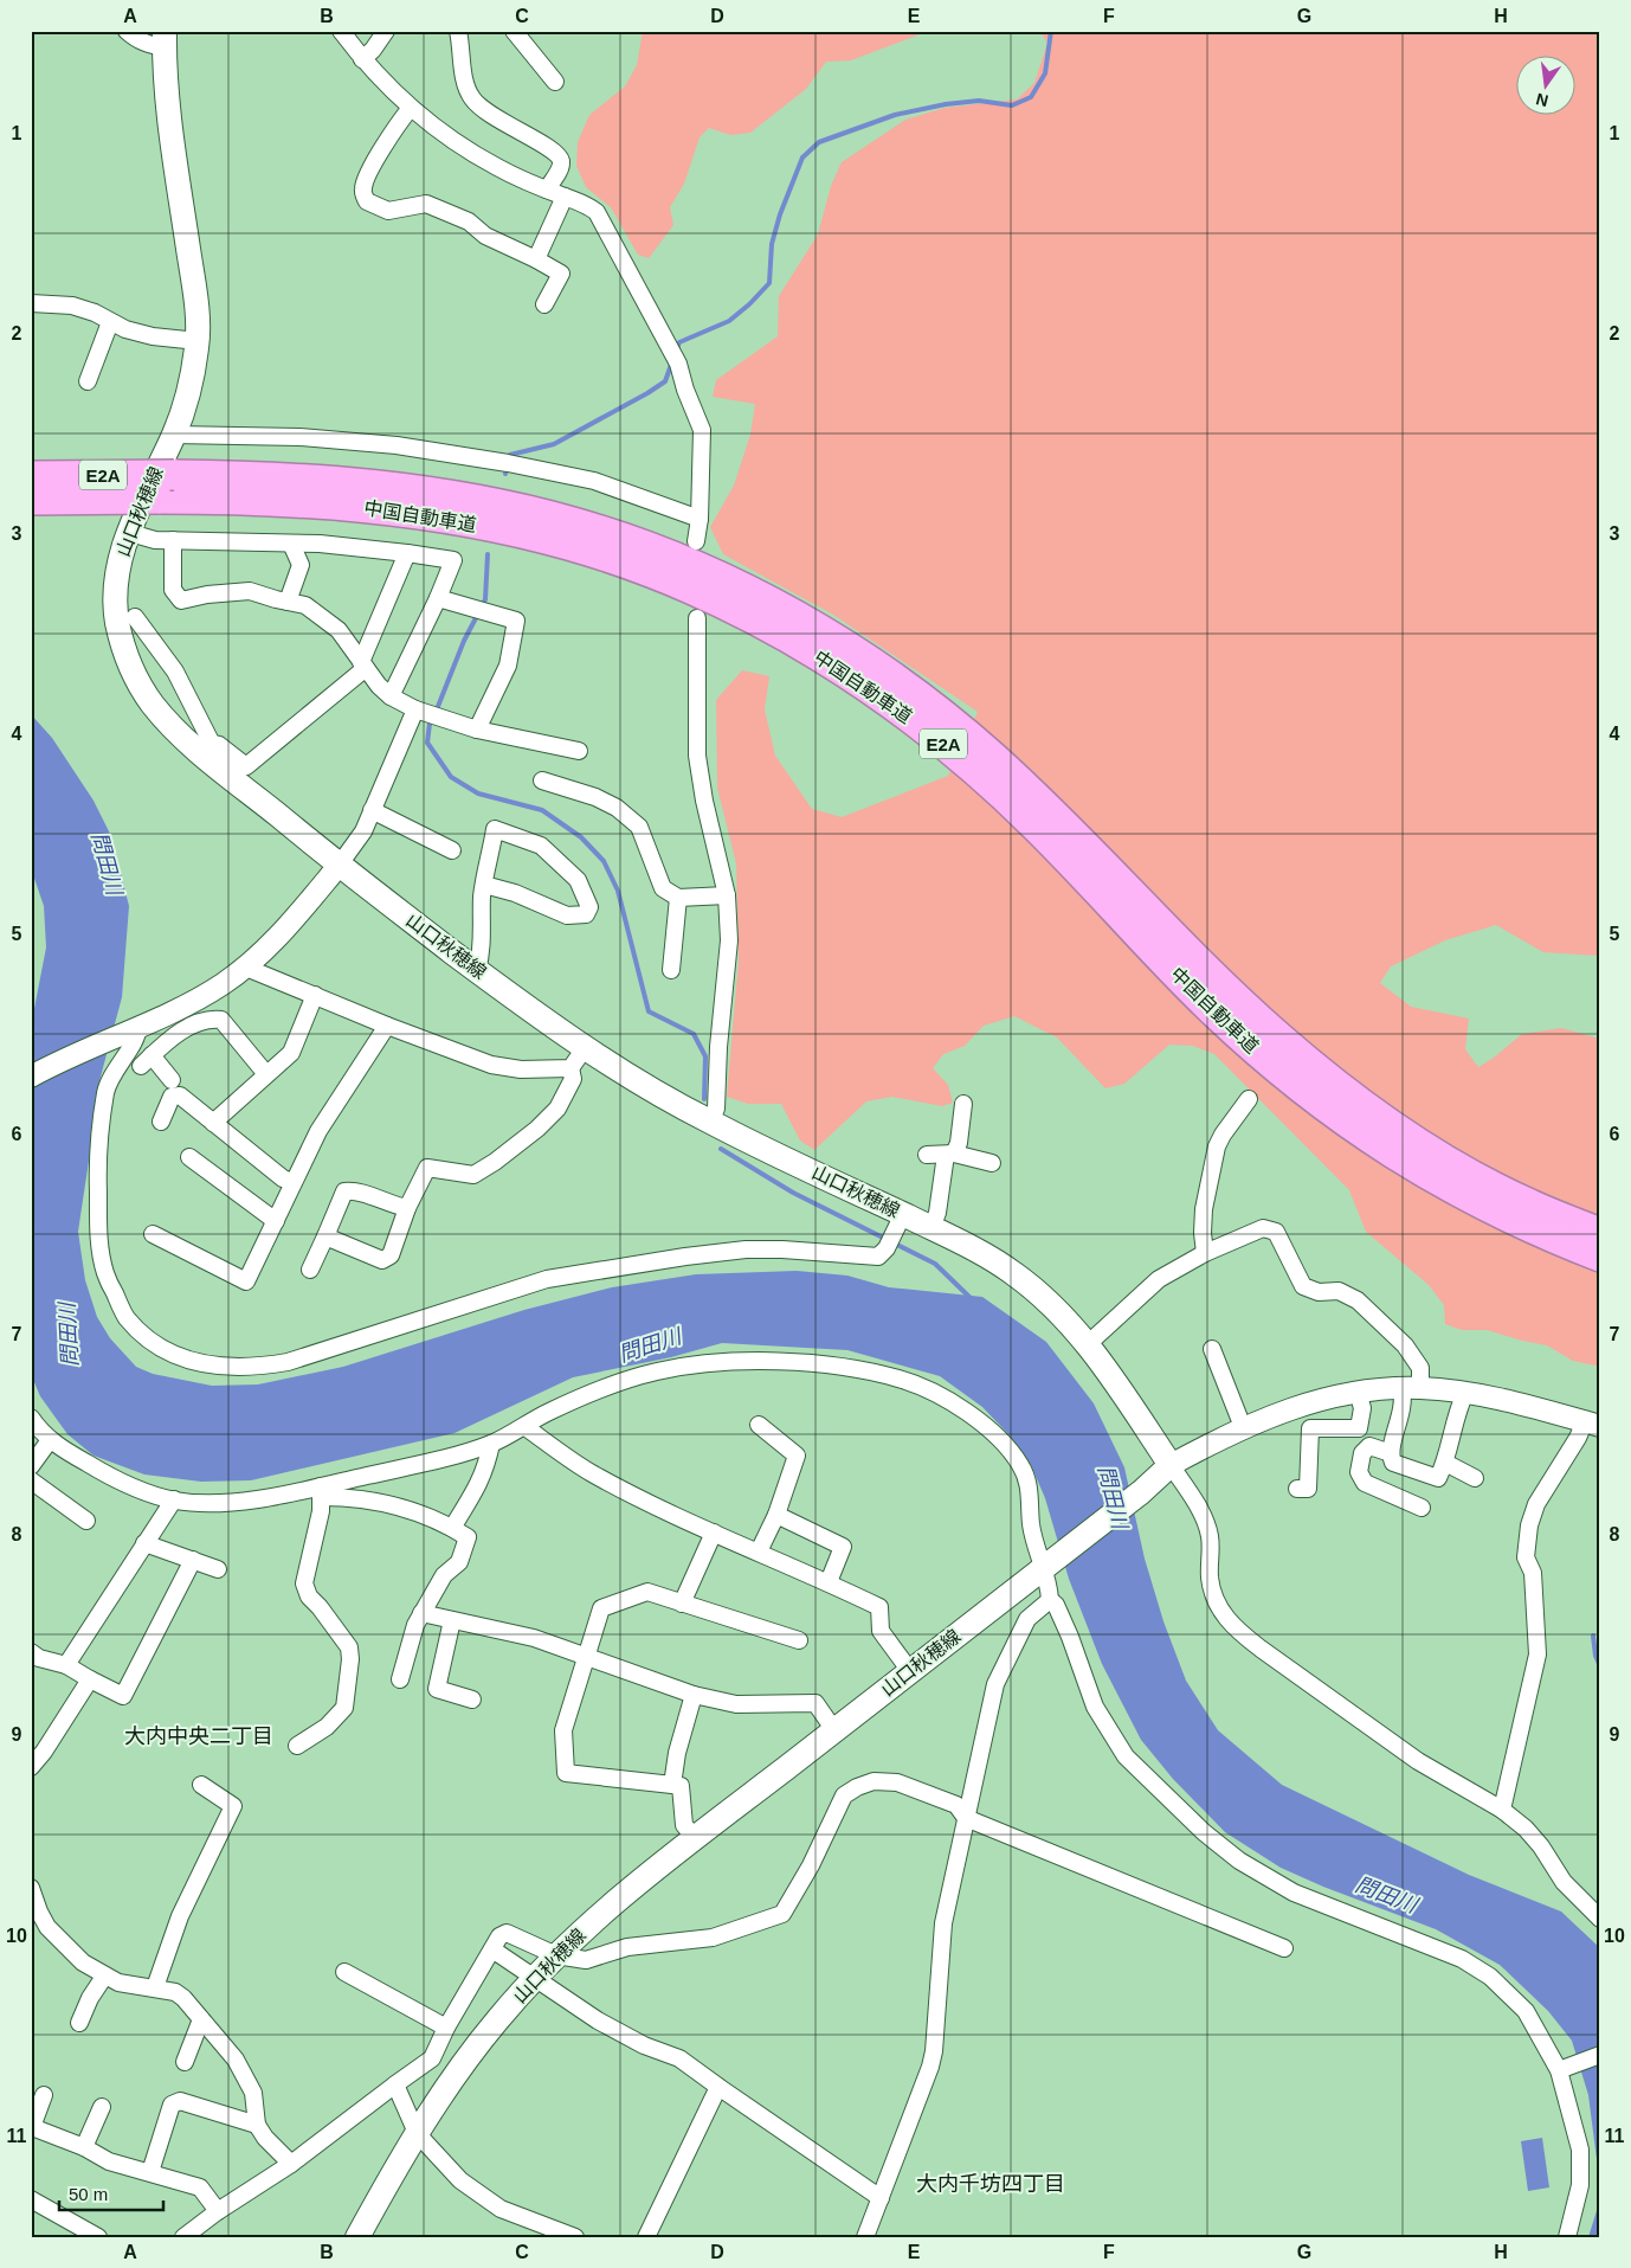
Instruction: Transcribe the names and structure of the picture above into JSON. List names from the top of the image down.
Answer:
{
  "streets": {
    "highway": ["E2A", "中国自動車道"],
    "main road": ["山口秋穂線"]
  },
  "districts": ["大内中央二丁目", "大内千坊四丁目"],
  "water": ["問田川"],
  "scale_bar": "50 m",
  "north": "bottom",
  "grid": {
    "columns": [
      "A",
      "B",
      "C",
      "D",
      "E",
      "F",
      "G",
      "H"
    ],
    "rows": [
      "1",
      "2",
      "3",
      "4",
      "5",
      "6",
      "7",
      "8",
      "9",
      "10",
      "11"
    ]
  }
}
